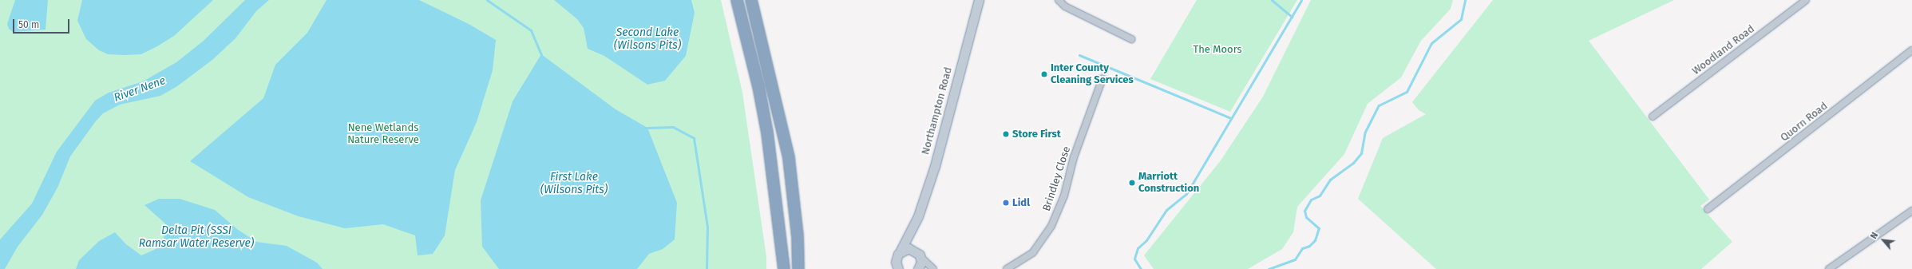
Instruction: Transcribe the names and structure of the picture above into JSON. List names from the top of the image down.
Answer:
{
  "streets": {
    "main road": ["Northampton Road"],
    "street": ["Woodland Road", "Quorn Road", "Brindley Close"]
  },
  "water": [
    "Second Lake (Wilsons Pits)",
    "River Nene",
    "First Lake (Wilsons Pits)",
    "Delta Pit (SSSI Ramsar Water Reserve)"
  ],
  "parks": ["The Moors", "Nene Wetlands Nature Reserve"],
  "places": [
    "Inter County Cleaning Services",
    "Store First",
    "Marriott Construction",
    "Lidl"
  ],
  "scale_bar": "50 m",
  "north": "top left"
}
